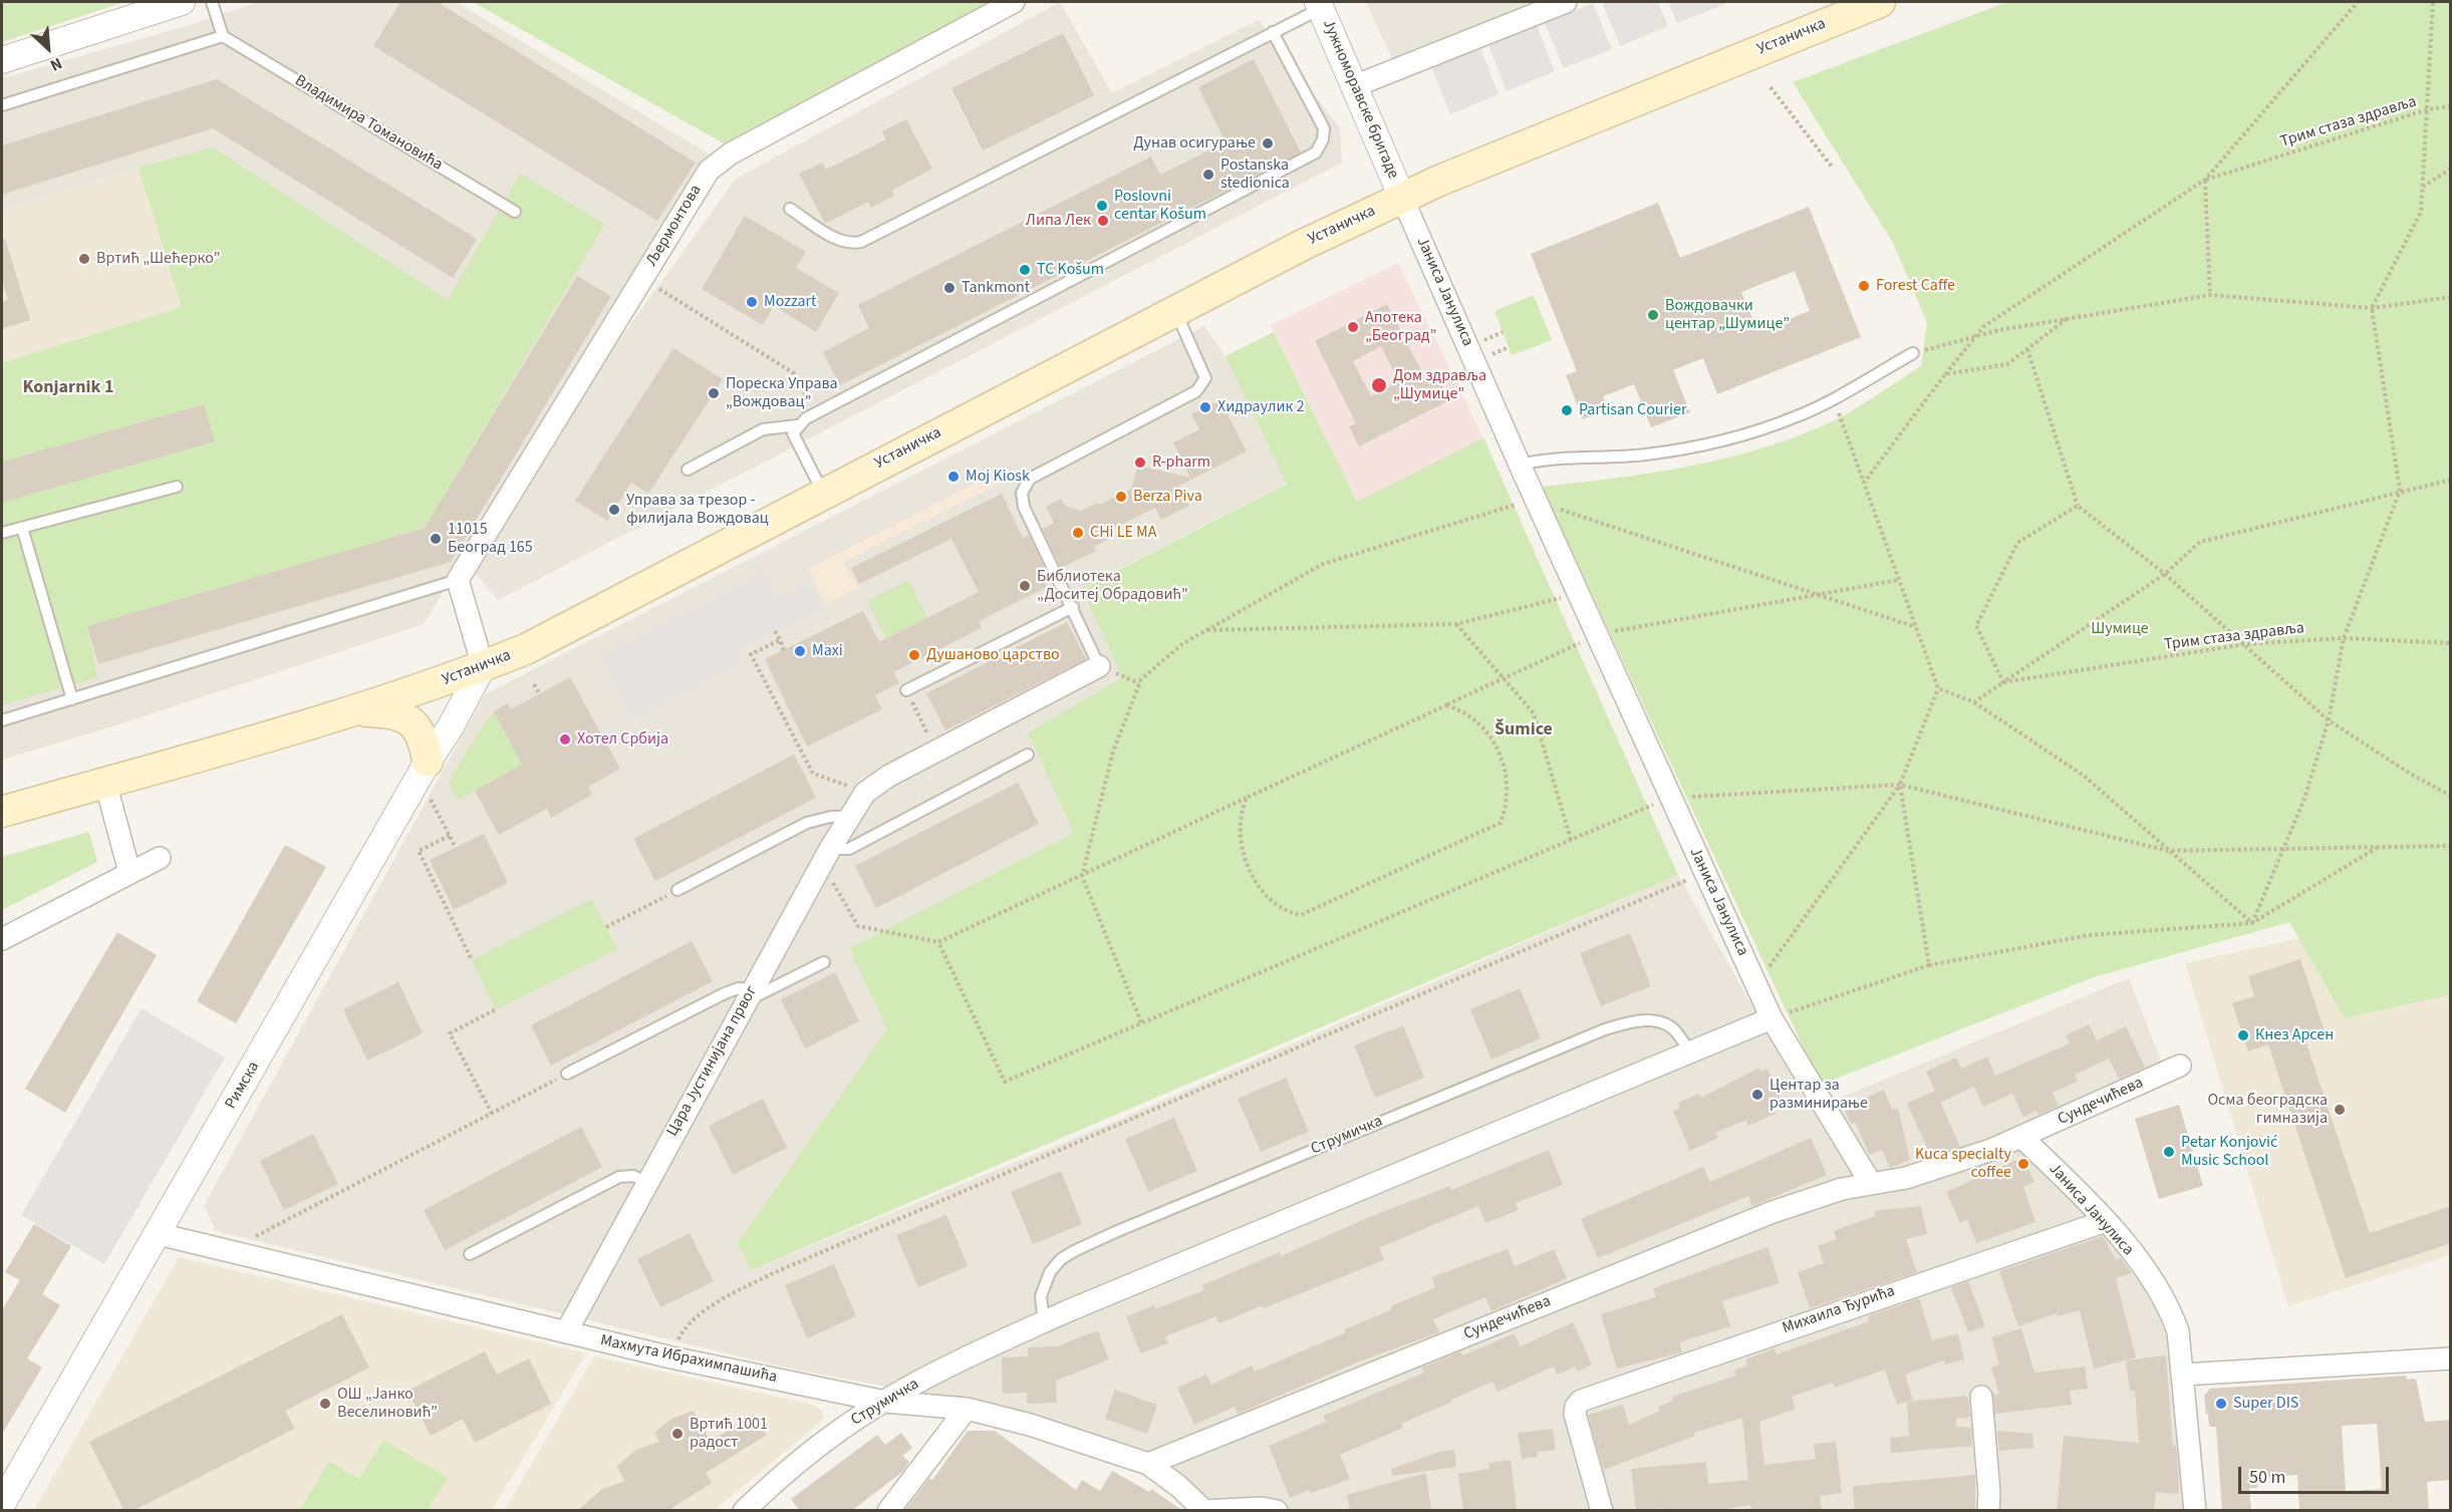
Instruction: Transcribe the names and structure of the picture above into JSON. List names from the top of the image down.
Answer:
{
  "streets": {
    "main road": ["Устаничка"],
    "street": [
      "Јужноморавске бригаде",
      "Љермонтова",
      "Јаниса Јанулиса",
      "Цара Јустинијана првог",
      "Римска",
      "Сундечићева",
      "Струмичка",
      "Михаила Ђурића",
      "Махмута Ибрахимпашића"
    ],
    "lane": ["Владимира Томановића"],
    "path": ["Трим стаза здравља"]
  },
  "crossings": [
    ["Устаничка", "Јужноморавске бригаде"],
    ["Устаничка", "Јаниса Јанулиса"],
    ["Устаничка", "Римска"],
    ["Јужноморавске бригаде", "Јаниса Јанулиса"],
    ["Јаниса Јанулиса", "Сундечићева"],
    ["Јаниса Јанулиса", "Струмичка"],
    ["Јаниса Јанулиса", "Михаила Ђурића"],
    ["Цара Јустинијана првог", "Махмута Ибрахимпашића"],
    ["Римска", "Махмута Ибрахимпашића"],
    ["Сундечићева", "Махмута Ибрахимпашића"],
    ["Струмичка", "Махмута Ибрахимпашића"]
  ],
  "districts": ["Konjarnik 1", "Šumice"],
  "parks": ["Шумице"],
  "places": [
    "Дунав осигурање",
    "Postanska stedionica",
    "Poslovni centar Košum",
    "Липа Лек",
    "Вртић „Шећерко”",
    "TC Košum",
    "Forest Caffe",
    "Tankmont",
    "Mozzart",
    "Вождовачки центар „Шумице”",
    "Апотека „Београд”",
    "Дом здравља „Шумице”",
    "Пореска Управа „Вождовац”",
    "Хидраулик 2",
    "Partisan Courier",
    "R-pharm",
    "Moj Kiosk",
    "Berza Piva",
    "Управа за трезор - филијала Вождовац",
    "CHi LE MA",
    "11015 Београд 165",
    "Библиотека „Доситеј Обрадовић”",
    "Maxi",
    "Душаново царство",
    "Хотел Србија",
    "Кнез Арсен",
    "Центар за разминирање",
    "Осма београдска гимназија",
    "Petar Konjović Music School",
    "Kuca specialty coffee",
    "ОШ „Јанко Веселиновић”",
    "Super DIS",
    "Вртић 1001 радост"
  ],
  "scale_bar": "50 m",
  "north": "bottom right"
}
